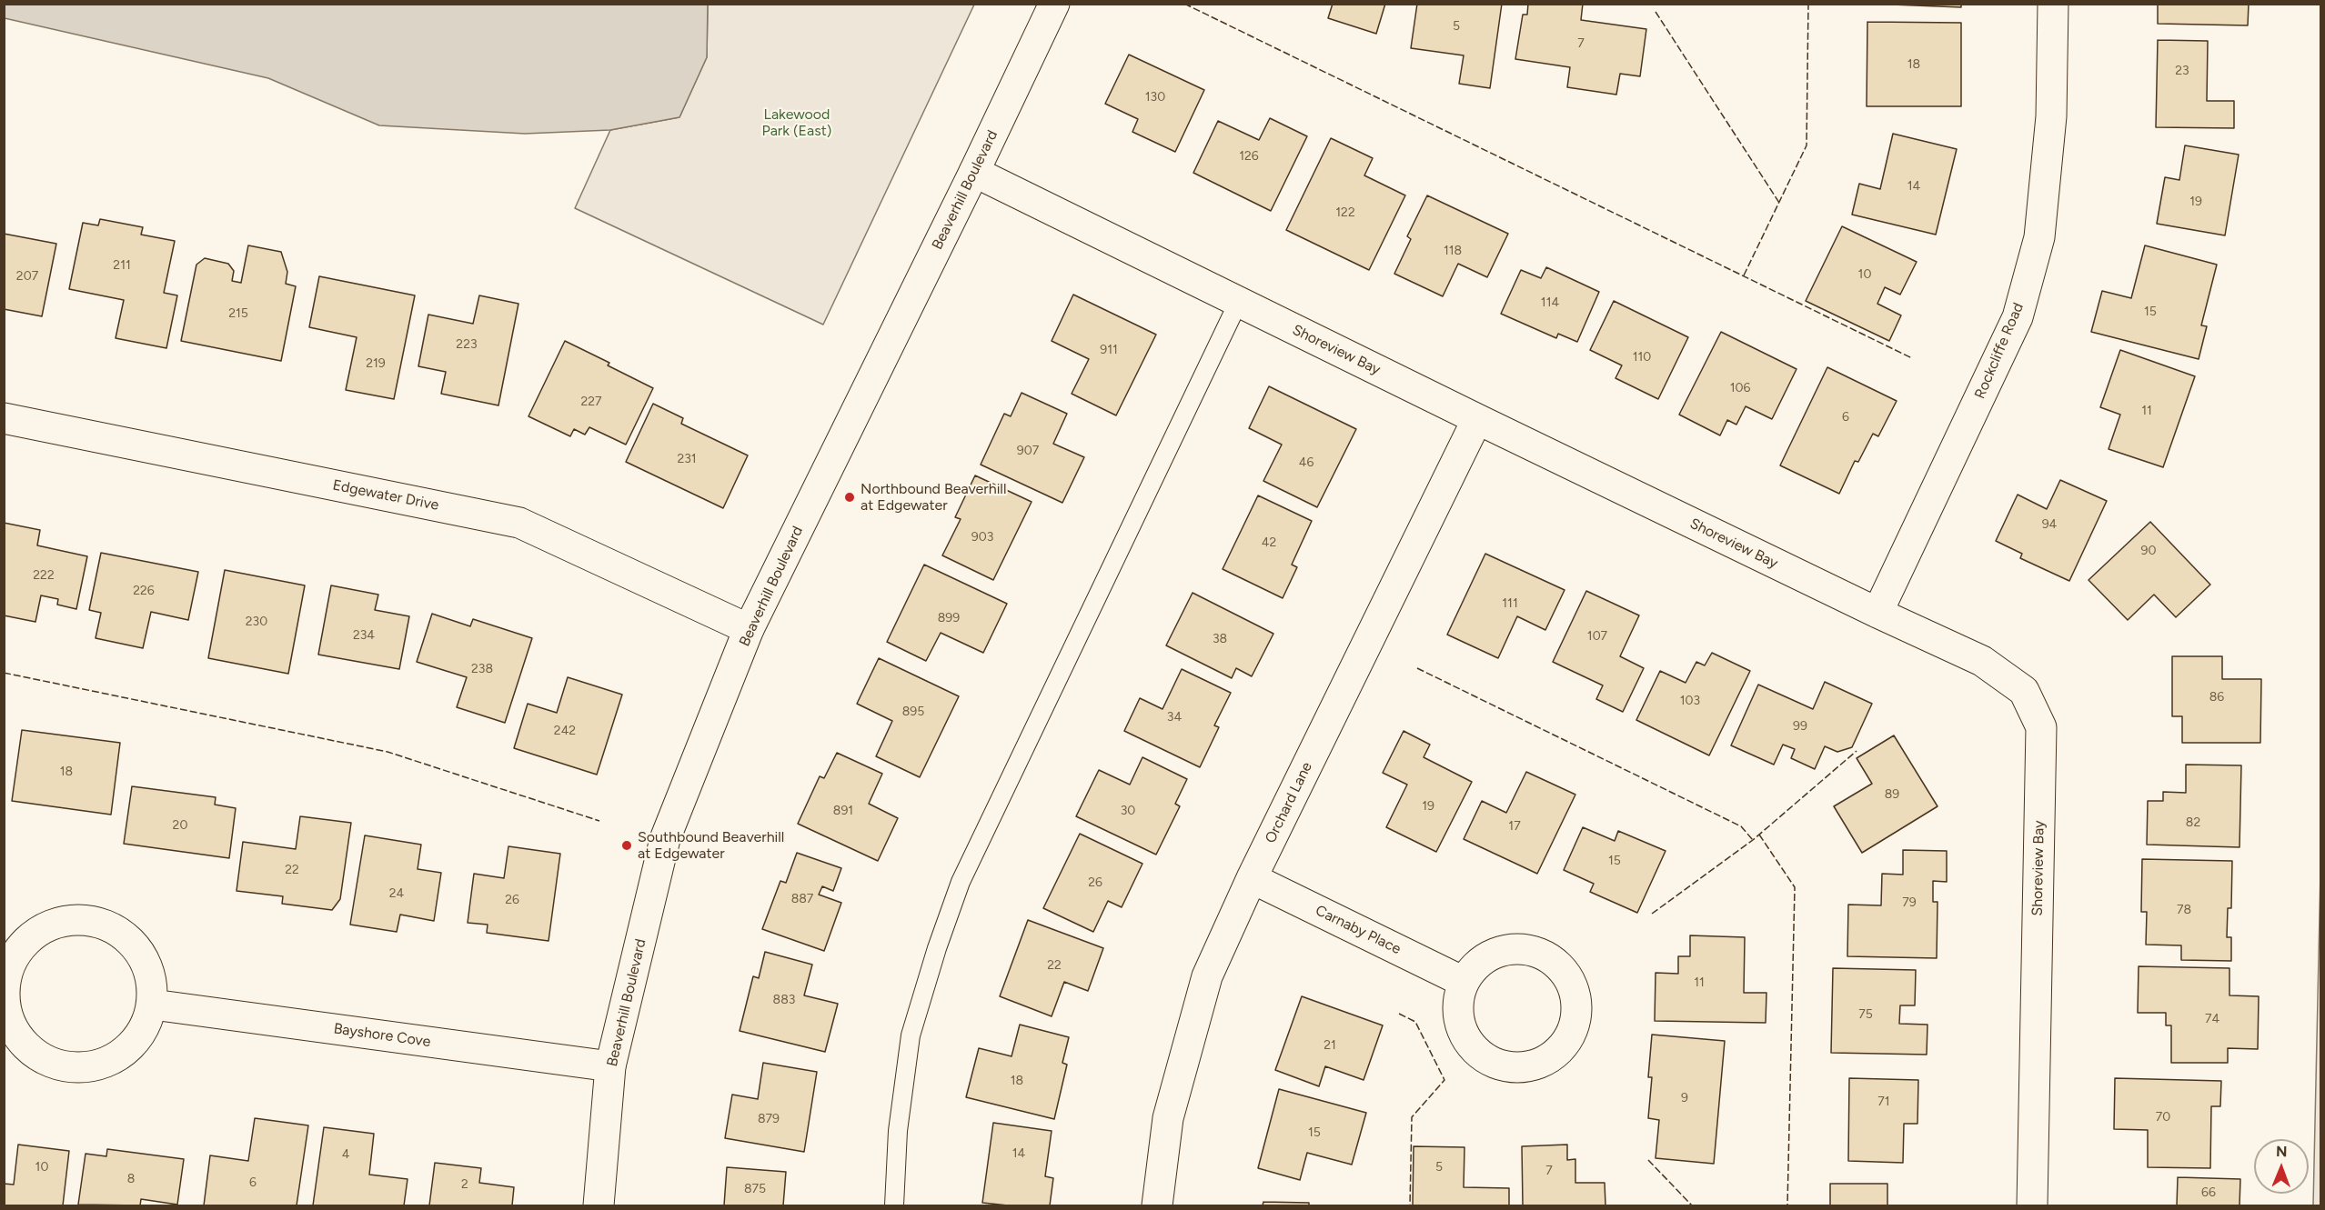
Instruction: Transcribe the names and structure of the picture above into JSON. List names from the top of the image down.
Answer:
{
  "streets": {
    "street": [
      "Beaverhill Boulevard",
      "Shoreview Bay",
      "Rockcliffe Road",
      "Edgewater Drive",
      "Orchard Lane",
      "Carnaby Place",
      "Bayshore Cove"
    ]
  },
  "crossings": [
    ["Beaverhill Boulevard", "Shoreview Bay"],
    ["Beaverhill Boulevard", "Edgewater Drive"],
    ["Beaverhill Boulevard", "Bayshore Cove"],
    ["Shoreview Bay", "Rockcliffe Road"],
    ["Shoreview Bay", "Orchard Lane"],
    ["Orchard Lane", "Carnaby Place"]
  ],
  "parks": ["Lakewood Park (East)"],
  "places": ["Northbound Beaverhill at Edgewater", "Southbound Beaverhill at Edgewater"],
  "house_numbers": [
    "5",
    "7",
    "18",
    "23",
    "130",
    "126",
    "14",
    "19",
    "122",
    "118",
    "211",
    "10",
    "207",
    "114",
    "15",
    "215",
    "223",
    "911",
    "110",
    "219",
    "106",
    "227",
    "11",
    "6",
    "907",
    "231",
    "46",
    "94",
    "903",
    "42",
    "90",
    "222",
    "226",
    "111",
    "899",
    "230",
    "234",
    "107",
    "38",
    "238",
    "86",
    "103",
    "895",
    "34",
    "99",
    "242",
    "18",
    "89",
    "19",
    "891",
    "30",
    "82",
    "20",
    "17",
    "15",
    "22",
    "26",
    "24",
    "887",
    "26",
    "79",
    "78",
    "22",
    "11",
    "883",
    "75",
    "74",
    "21",
    "18",
    "9",
    "71",
    "70",
    "879",
    "15",
    "14",
    "4",
    "10",
    "5",
    "7",
    "8",
    "6",
    "2",
    "875",
    "66"
  ],
  "north": "top"
}
